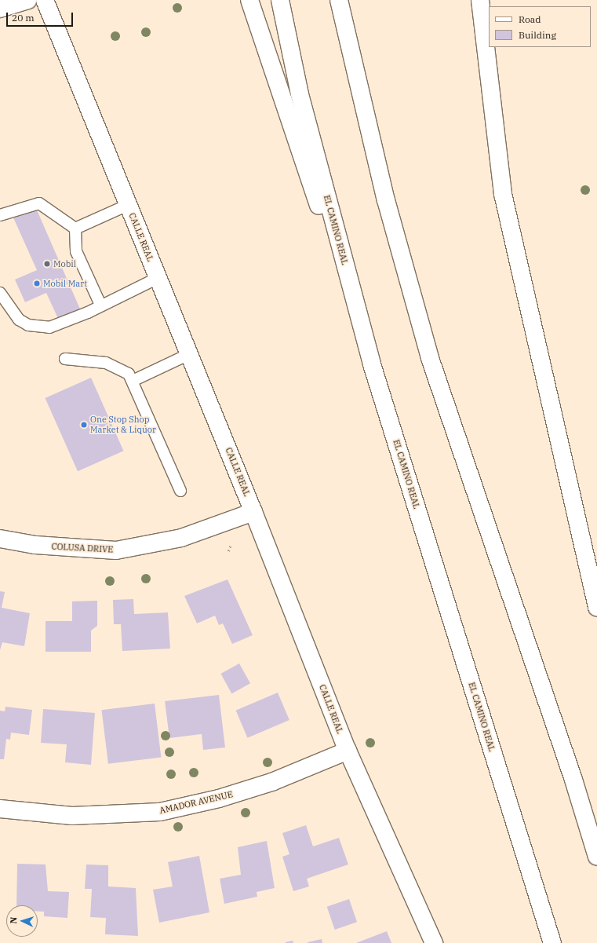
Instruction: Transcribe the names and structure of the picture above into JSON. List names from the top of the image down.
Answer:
{
  "streets": {
    "main road": [
      "EL CAMINO REAL",
      "CALLE REAL",
      "COLUSA DRIVE",
      "AMADOR AVENUE"
    ]
  },
  "crossings": [
    ["CALLE REAL", "COLUSA DRIVE"],
    ["CALLE REAL", "AMADOR AVENUE"]
  ],
  "places": ["Mobil", "Mobil Mart", "One Stop Shop Market & Liquor"],
  "legend": ["Road", "Building"],
  "scale_bar": "20 m",
  "north": "left"
}
